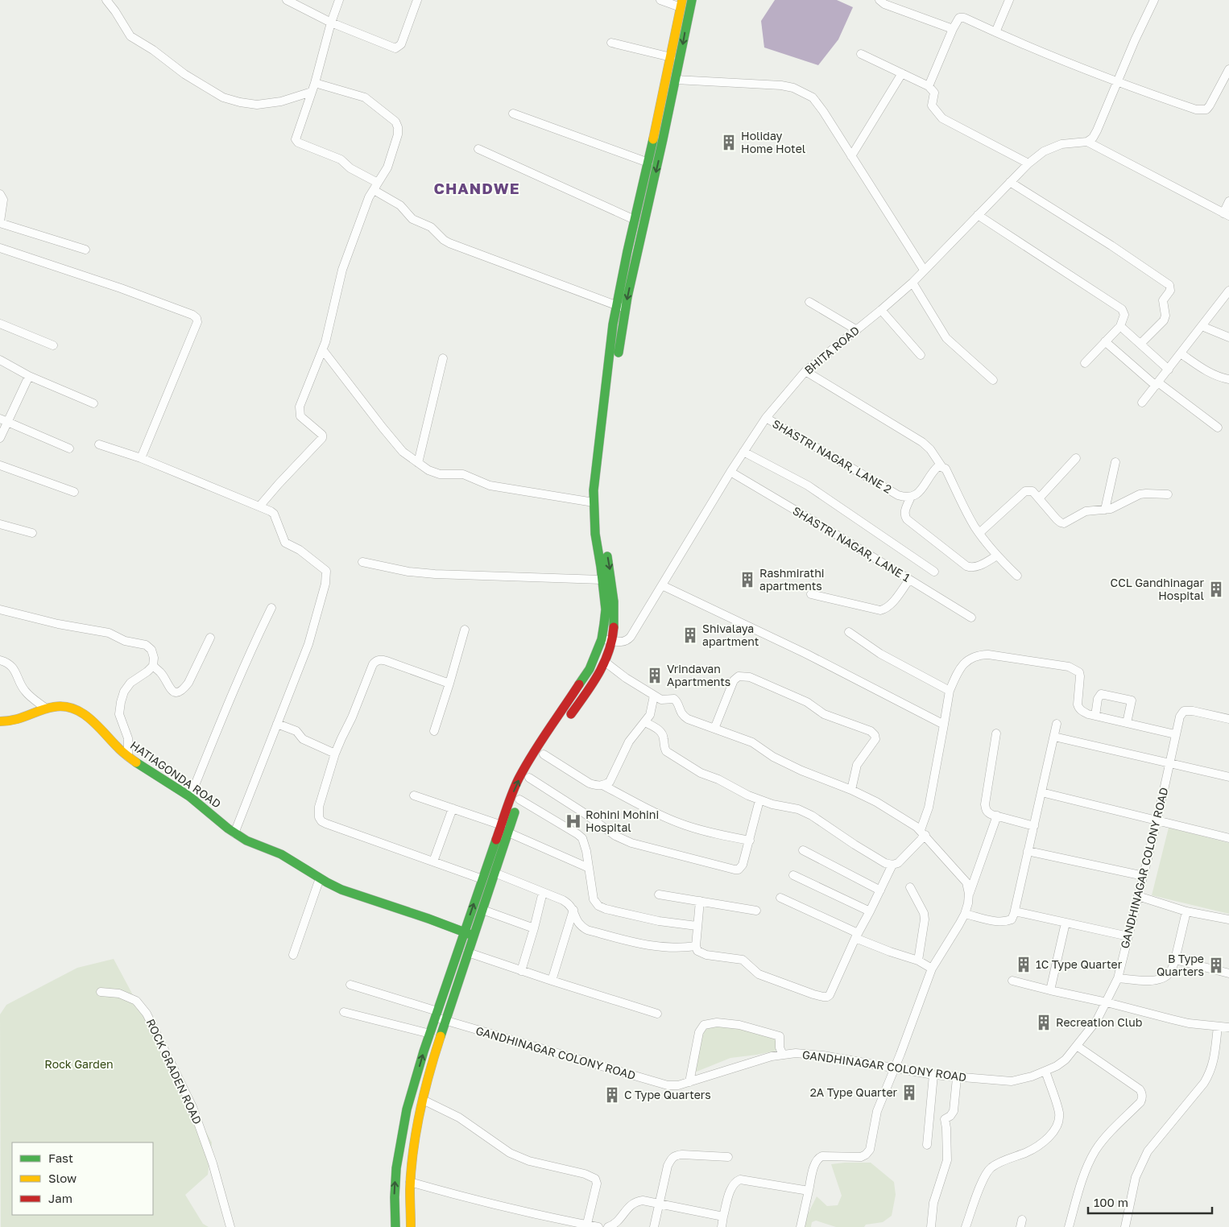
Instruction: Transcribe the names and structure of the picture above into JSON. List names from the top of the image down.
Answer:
{
  "streets": {
    "main road": ["HATIAGONDA ROAD"],
    "street": [
      "BHITA ROAD",
      "SHASTRI NAGAR, LANE 2",
      "SHASTRI NAGAR, LANE 1",
      "GANDHINAGAR COLONY ROAD",
      "ROCK GRADEN ROAD"
    ]
  },
  "crossings": [
    ["BHITA ROAD", "SHASTRI NAGAR, LANE 2"],
    ["BHITA ROAD", "SHASTRI NAGAR, LANE 1"]
  ],
  "districts": ["CHANDWE"],
  "parks": ["Rock Garden"],
  "places": {
    "building": [
      "Holiday Home Hotel",
      "Rashmirathi apartments",
      "CCL Gandhinagar Hospital",
      "Shivalaya apartment",
      "Vrindavan Apartments",
      "1C Type Quarter",
      "B Type Quarters",
      "Recreation Club",
      "2A Type Quarter",
      "C Type Quarters"
    ],
    "hospital": ["Rohini Mohini Hospital"]
  },
  "legend": ["Fast", "Slow", "Jam"],
  "scale_bar": "100 m"
}
